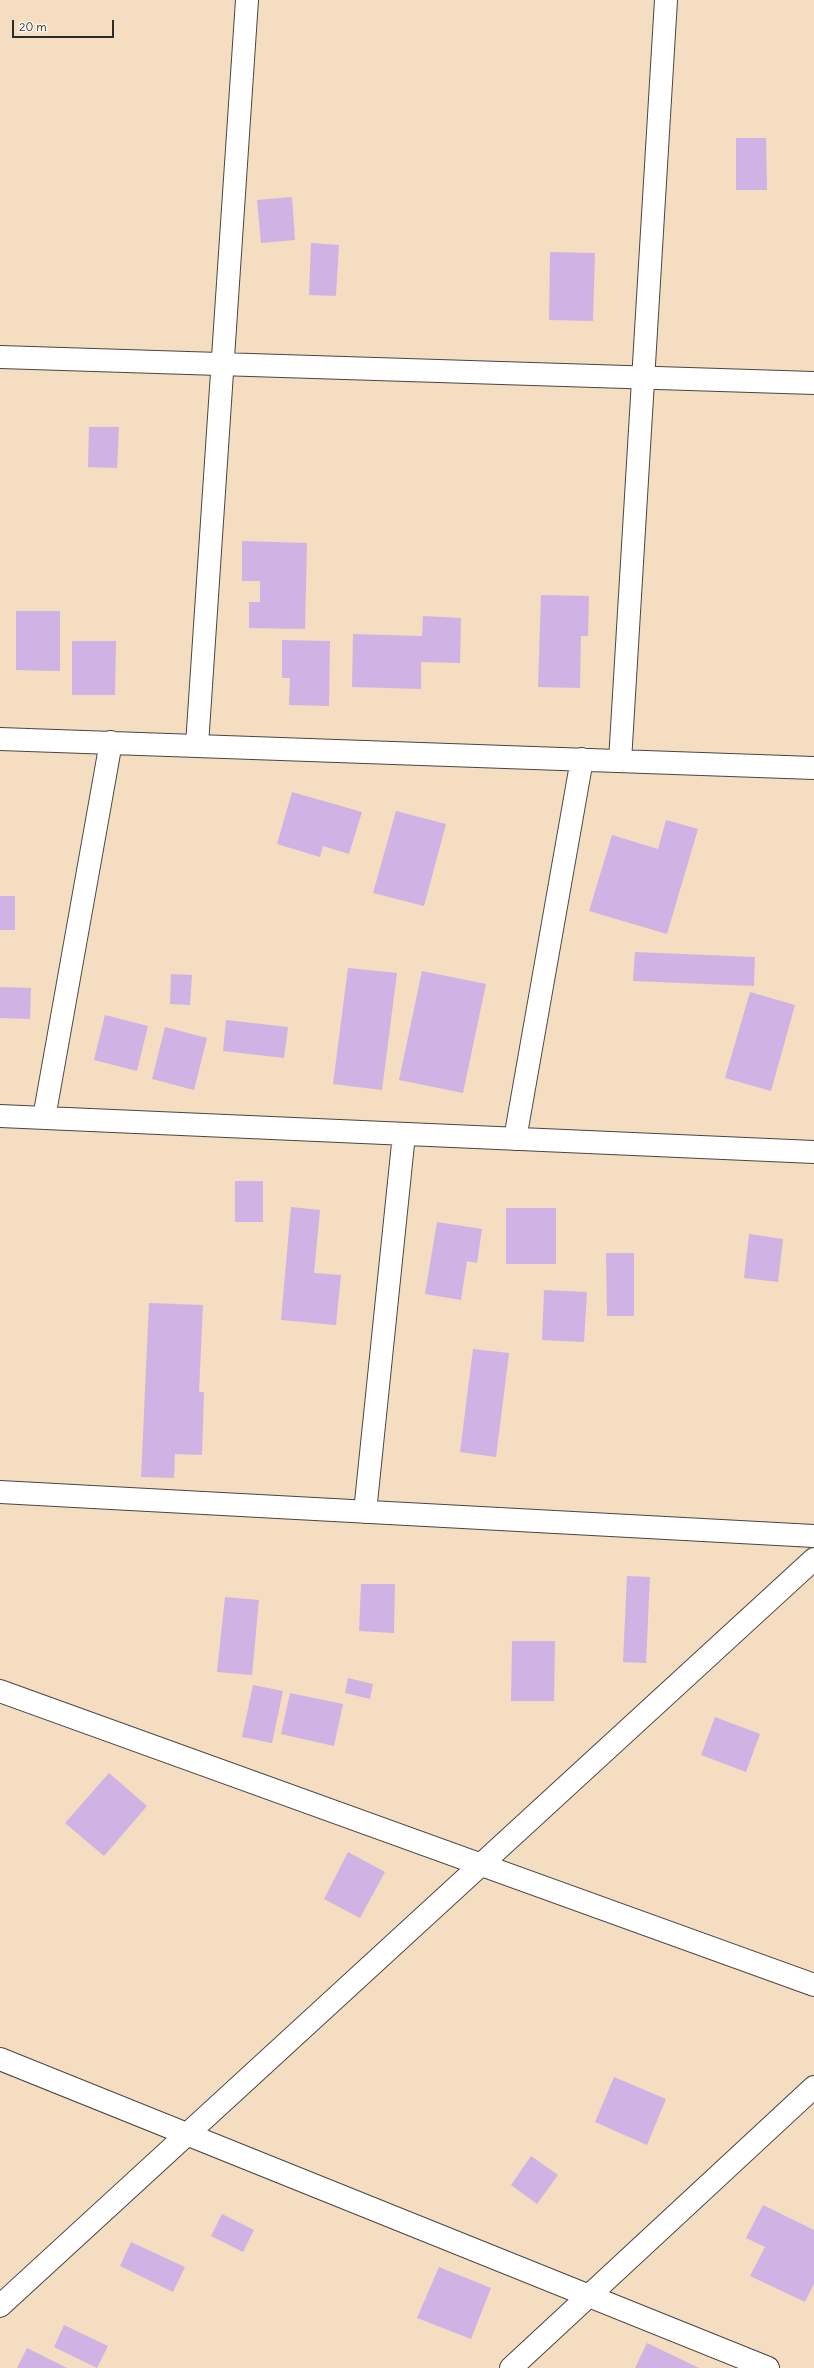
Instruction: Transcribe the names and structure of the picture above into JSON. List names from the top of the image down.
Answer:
{
  "scale_bar": "20 m"
}
